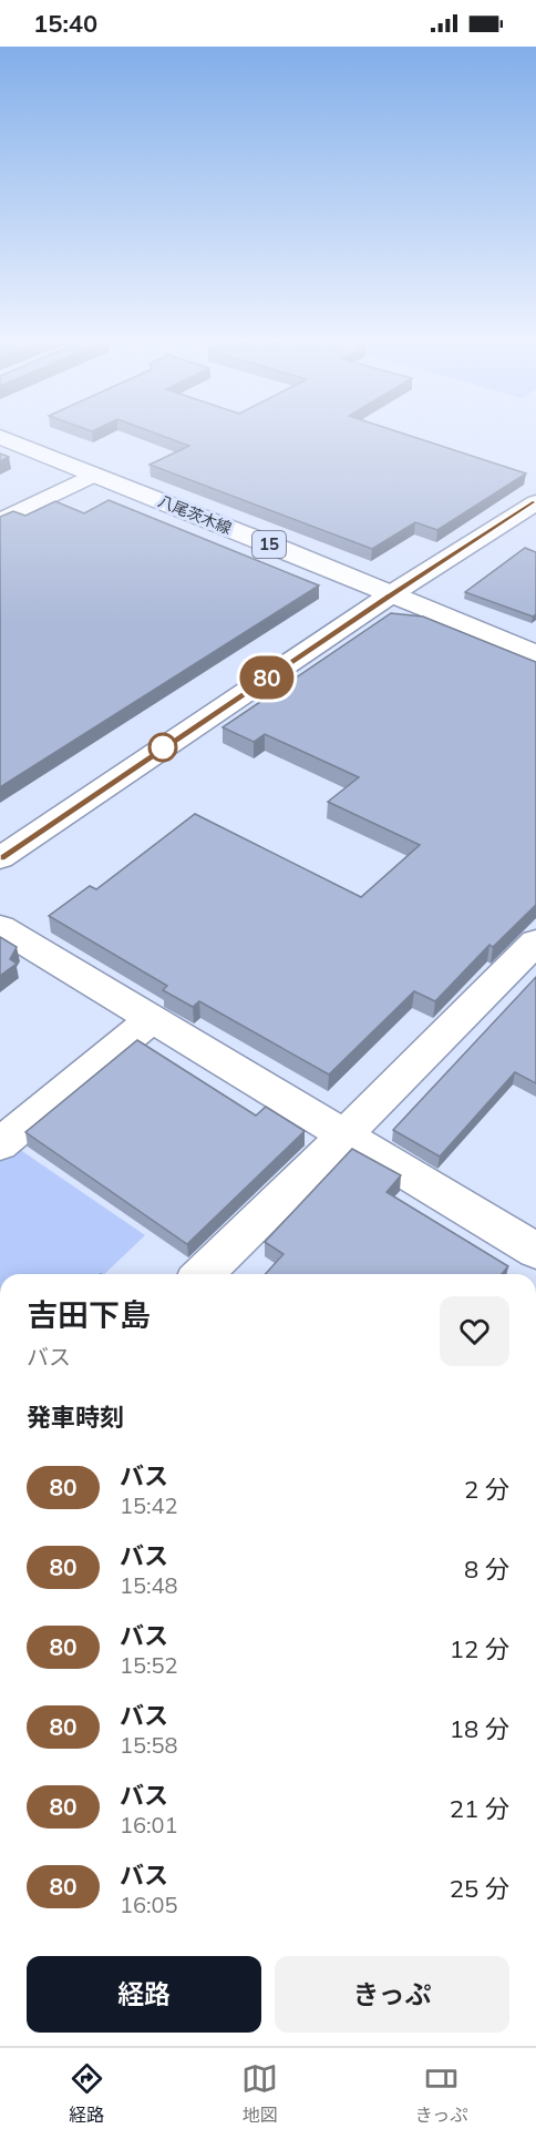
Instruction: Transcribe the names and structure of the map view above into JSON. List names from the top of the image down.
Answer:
{
  "streets": {
    "street": ["八尾茨木線", "15"]
  },
  "lines": ["bus line 80"],
  "page": {
    "status": "15:40",
    "on_map": "80",
    "heading": [
      ["吉田下島", "バス"],
      "発車時刻"
    ],
    "list": [
      {
        "mark": "80",
        "name": "バス",
        "note": "15:42",
        "value": "2 分"
      },
      {
        "mark": "80",
        "name": "バス",
        "note": "15:48",
        "value": "8 分"
      },
      {
        "mark": "80",
        "name": "バス",
        "note": "15:52",
        "value": "12 分"
      },
      {
        "mark": "80",
        "name": "バス",
        "note": "15:58",
        "value": "18 分"
      },
      {
        "mark": "80",
        "name": "バス",
        "note": "16:01",
        "value": "21 分"
      },
      {
        "mark": "80",
        "name": "バス",
        "note": "16:05",
        "value": "25 分"
      }
    ],
    "buttons": ["経路", "きっぷ"],
    "tabs": ["経路", "地図", "きっぷ"]
  }
}
